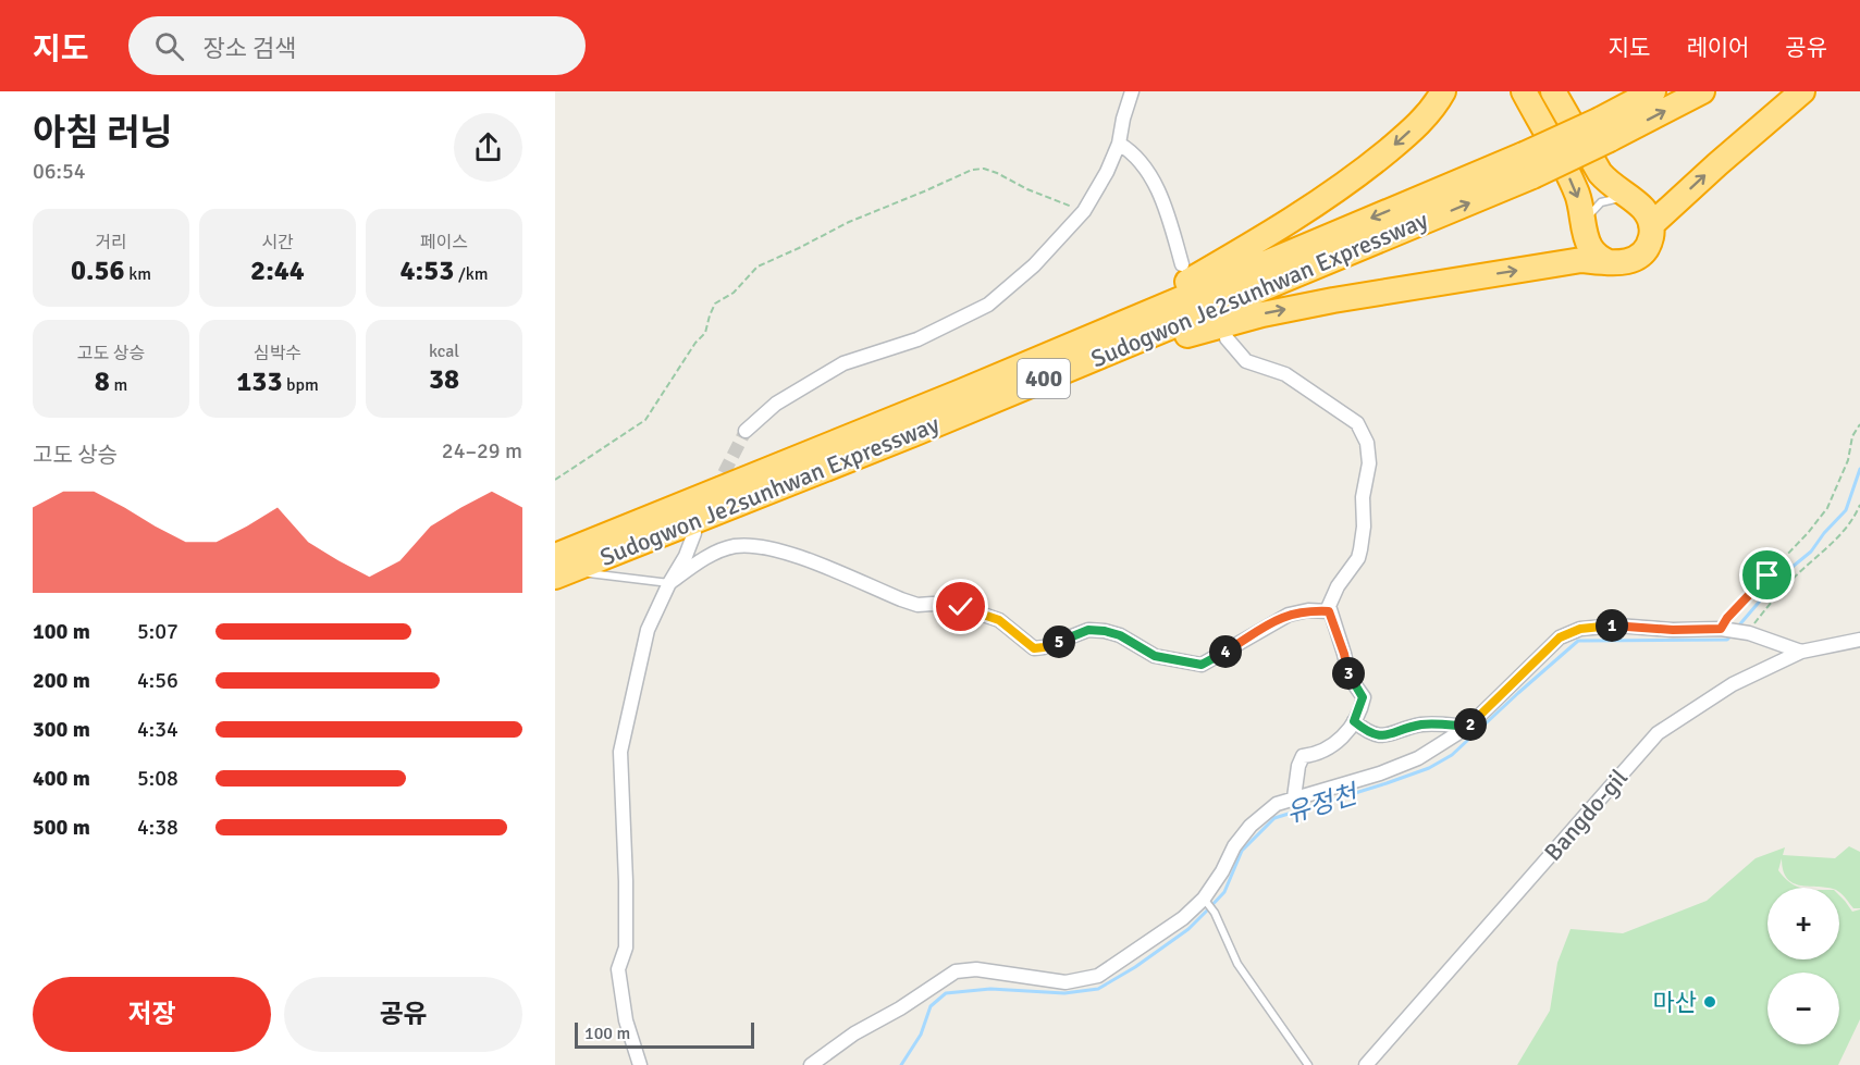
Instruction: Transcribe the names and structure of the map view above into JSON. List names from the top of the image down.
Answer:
{
  "streets": {
    "highway": ["Sudogwon Je2sunhwan Expressway", "400"],
    "street": ["Bangdo-gil"]
  },
  "water": ["유정천"],
  "places": ["마산"],
  "scale_bar": "100 m",
  "page": {
    "header": "지도",
    "search": "장소 검색",
    "nav": ["지도", "레이어", "공유"],
    "heading": ["아침 러닝", "06:54"],
    "stats": [
      ["거리", "0.56 km"],
      ["시간", "2:44"],
      ["페이스", "4:53 /km"],
      ["고도 상승", "8 m"],
      ["심박수", "133 bpm"],
      ["kcal", "38"]
    ],
    "chart": ["고도 상승", "24–29 m"],
    "list": [
      {
        "name": "100 m",
        "note": "5:07"
      },
      {
        "name": "200 m",
        "note": "4:56"
      },
      {
        "name": "300 m",
        "note": "4:34"
      },
      {
        "name": "400 m",
        "note": "5:08"
      },
      {
        "name": "500 m",
        "note": "4:38"
      }
    ],
    "pins": [
      "1",
      "5",
      "4",
      "3",
      "2"
    ],
    "map_buttons": ["+", "−"],
    "buttons": ["저장", "공유"],
    "scale": "100 m"
  }
}
